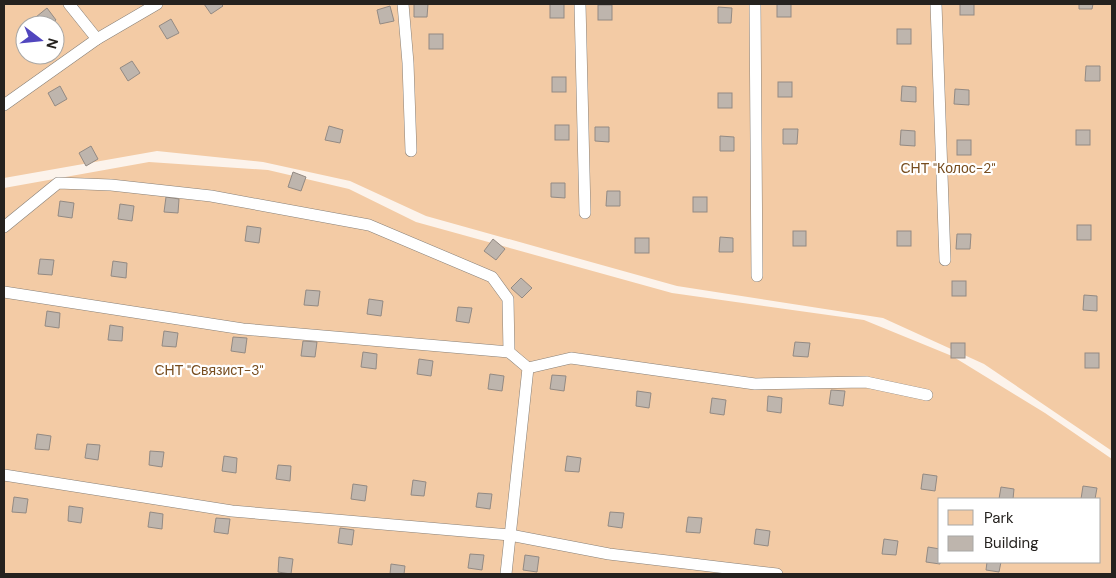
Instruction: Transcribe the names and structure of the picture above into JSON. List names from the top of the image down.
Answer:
{
  "parks": ["СНТ \"Колос-2\"", "СНТ \"Связист-3\""],
  "legend": ["Park", "Building"],
  "north": "right"
}
